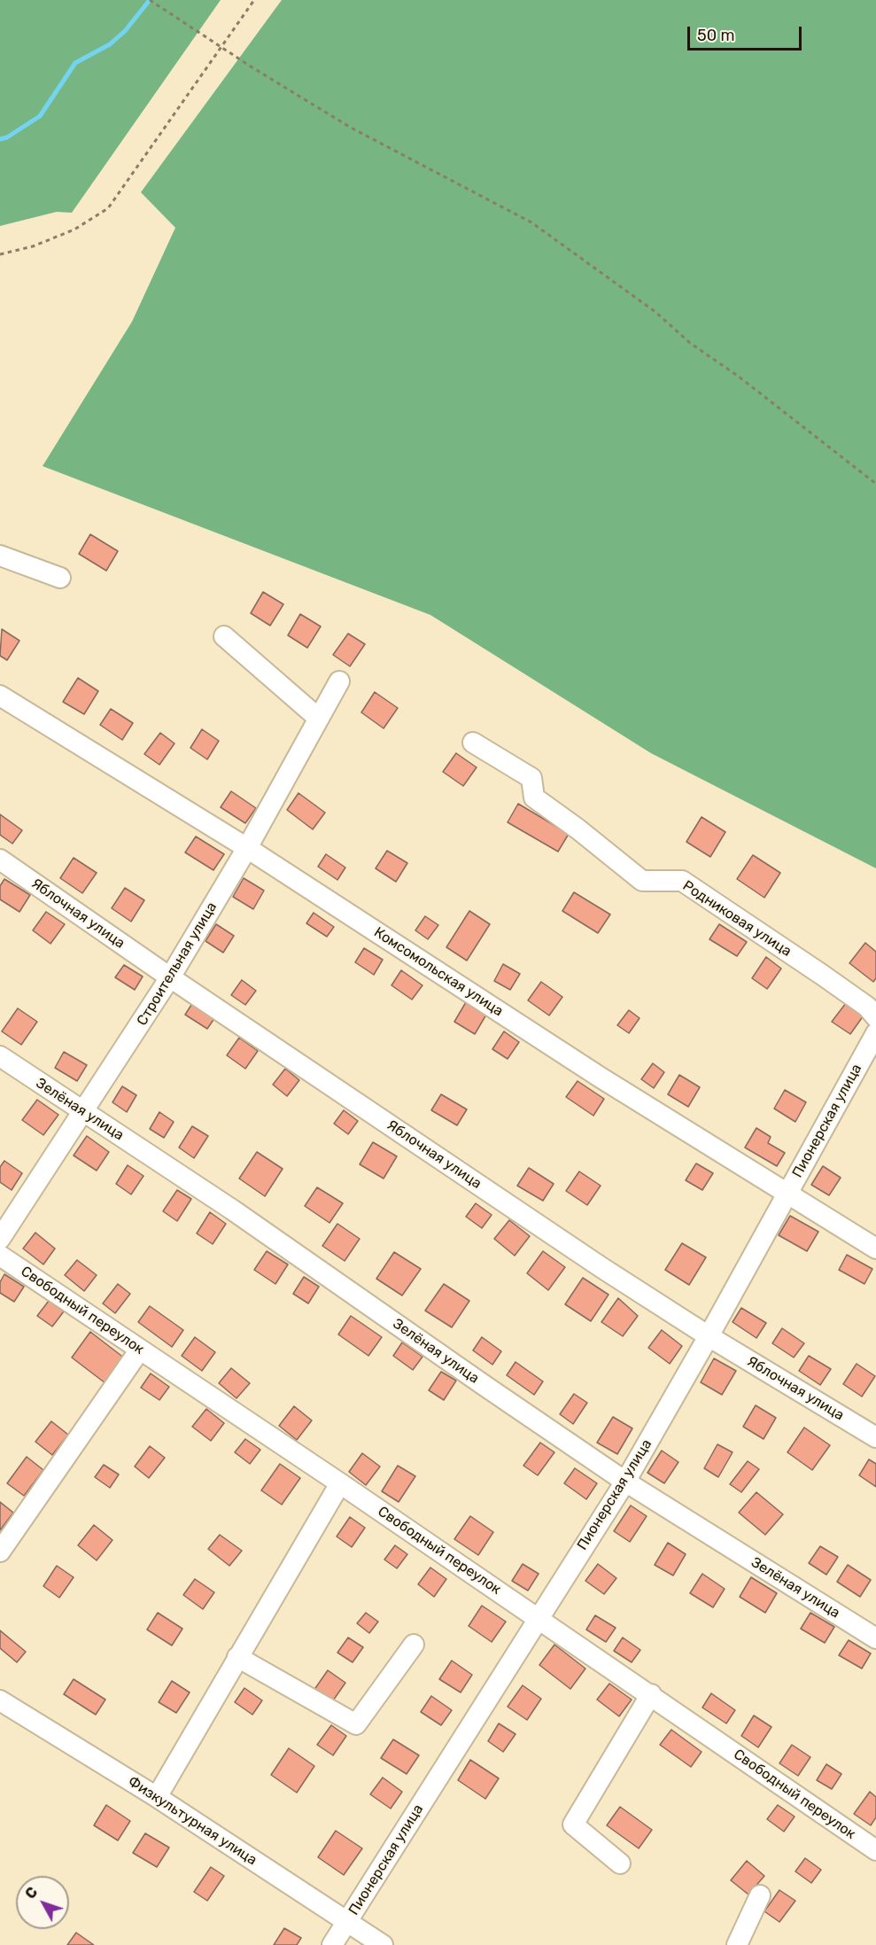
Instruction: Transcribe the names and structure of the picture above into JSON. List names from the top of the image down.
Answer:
{
  "streets": {
    "street": [
      "Яблочная улица",
      "Родниковая улица",
      "Строительная улица",
      "Комсомольская улица",
      "Зелёная улица",
      "Пионерская улица",
      "Свободный переулок",
      "Физкультурная улица"
    ]
  },
  "crossings": [
    ["Яблочная улица", "Строительная улица"],
    ["Яблочная улица", "Пионерская улица"],
    ["Строительная улица", "Комсомольская улица"],
    ["Строительная улица", "Зелёная улица"],
    ["Комсомольская улица", "Пионерская улица"],
    ["Зелёная улица", "Пионерская улица"],
    ["Пионерская улица", "Свободный переулок"],
    ["Пионерская улица", "Физкультурная улица"]
  ],
  "scale_bar": "50 m",
  "north": "top left"
}
